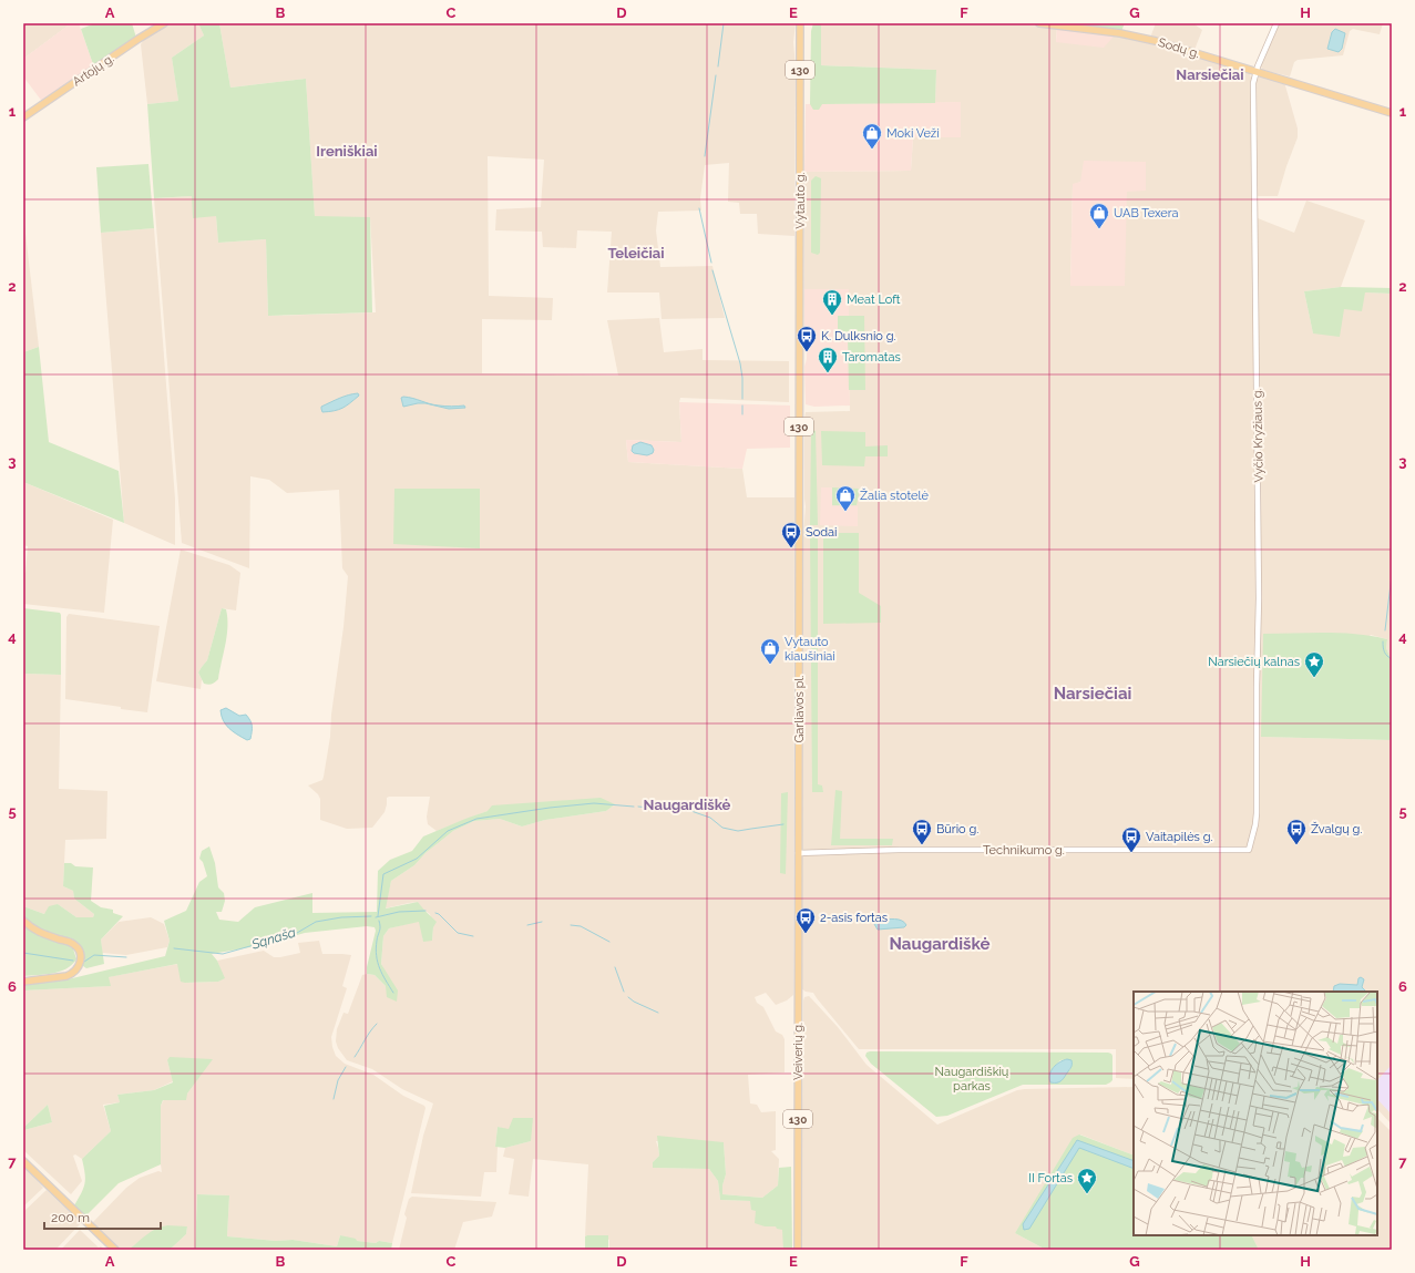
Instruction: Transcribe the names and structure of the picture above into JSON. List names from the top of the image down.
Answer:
{
  "streets": {
    "main road": [
      "Sodų g.",
      "Artojų g.",
      "130",
      "Vytauto g.",
      "Garliavos pl.",
      "Veiverių g."
    ],
    "street": ["Vyčio Kryžiaus g.", "Technikumo g."]
  },
  "crossings": [
    ["Sodų g.", "Vyčio Kryžiaus g."],
    ["Vytauto g.", "Garliavos pl."],
    ["Vyčio Kryžiaus g.", "Technikumo g."],
    ["Garliavos pl.", "Technikumo g."],
    ["Garliavos pl.", "Veiverių g."],
    ["Technikumo g.", "Veiverių g."]
  ],
  "districts": [
    "Narsiečiai",
    "Ireniškiai",
    "Teleičiai",
    "Narsiečiai",
    "Naugardiškė",
    "Naugardiškė"
  ],
  "water": ["Sąnaša"],
  "parks": ["Naugardiškių parkas"],
  "places": {
    "shop": [
      "Moki Veži",
      "UAB Texera",
      "Žalia stotelė",
      "Vytauto kiaušiniai"
    ],
    "building": ["Meat Loft", "Taromatas"],
    "bus stop": [
      "K. Dulksnio g.",
      "Sodai",
      "Būrio g.",
      "Žvalgų g.",
      "Vaitapilės g.",
      "2-asis fortas"
    ],
    "place": ["Narsiečių kalnas", "II Fortas"]
  },
  "scale_bar": "200 m",
  "grid": {
    "columns": [
      "A",
      "B",
      "C",
      "D",
      "E",
      "F",
      "G",
      "H"
    ],
    "rows": [
      "1",
      "2",
      "3",
      "4",
      "5",
      "6",
      "7"
    ]
  }
}
